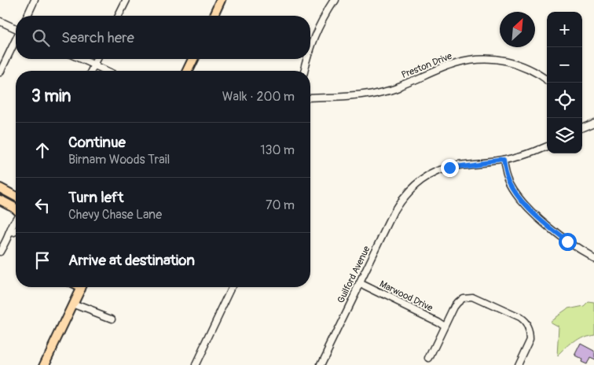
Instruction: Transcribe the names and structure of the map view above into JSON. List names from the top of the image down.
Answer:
{
  "streets": {
    "street": ["Preston Drive", "Guilford Avenue", "Marwood Drive"]
  },
  "crossings": [
    ["Guilford Avenue", "Marwood Drive"]
  ],
  "north": "top right",
  "page": {
    "map_buttons": ["+", "−"],
    "search": "Search here",
    "heading": ["3 min", "Walk · 200 m"],
    "list": [
      ["Continue", "Birnam Woods Trail", "130 m"],
      ["Turn left", "Chevy Chase Lane", "70 m"],
      "Arrive at destination"
    ]
  }
}
